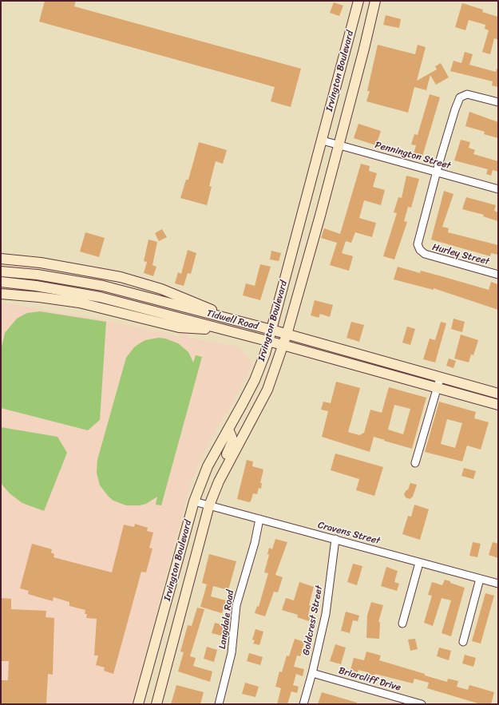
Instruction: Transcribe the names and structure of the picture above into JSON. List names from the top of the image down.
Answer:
{
  "streets": {
    "main road": ["Irvington Boulevard", "Tidwell Road"],
    "street": [
      "Pennington Street",
      "Hurley Street",
      "Cravens Street",
      "Langdale Road",
      "Goldcrest Street",
      "Briarcliff Drive"
    ]
  },
  "crossings": [
    ["Irvington Boulevard", "Pennington Street"],
    ["Irvington Boulevard", "Tidwell Road"],
    ["Irvington Boulevard", "Cravens Street"],
    ["Pennington Street", "Hurley Street"],
    ["Cravens Street", "Langdale Road"],
    ["Cravens Street", "Goldcrest Street"],
    ["Goldcrest Street", "Briarcliff Drive"]
  ]
}
